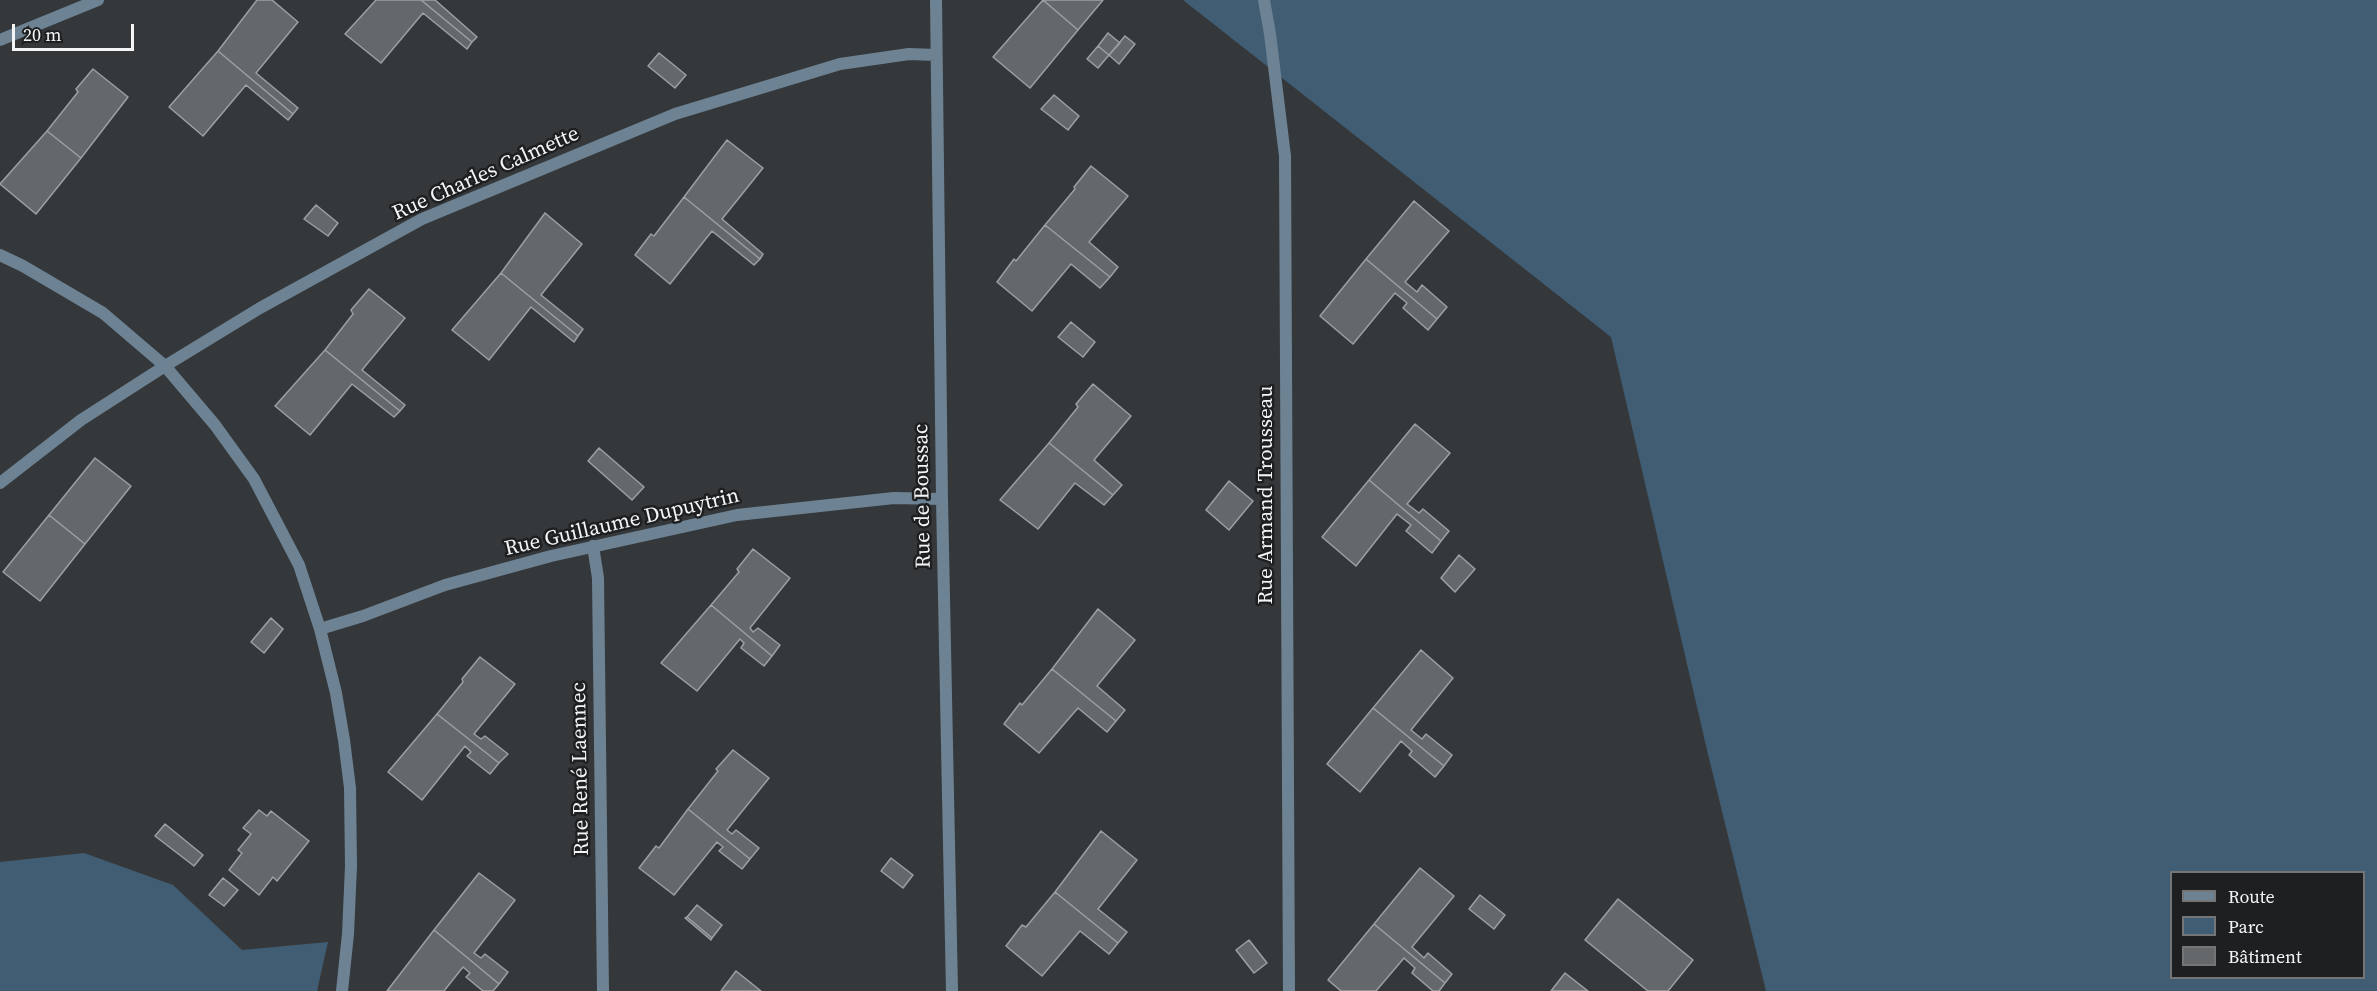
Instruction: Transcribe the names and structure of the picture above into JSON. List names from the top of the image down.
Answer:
{
  "streets": {
    "street": [
      "Rue Charles Calmette",
      "Rue Armand Trousseau",
      "Rue de Boussac",
      "Rue Guillaume Dupuytrin",
      "Rue René Laennec"
    ]
  },
  "crossings": [
    ["Rue Charles Calmette", "Rue de Boussac"],
    ["Rue de Boussac", "Rue Guillaume Dupuytrin"],
    ["Rue Guillaume Dupuytrin", "Rue René Laennec"]
  ],
  "legend": ["Route", "Parc", "Bâtiment"],
  "scale_bar": "20 m"
}
